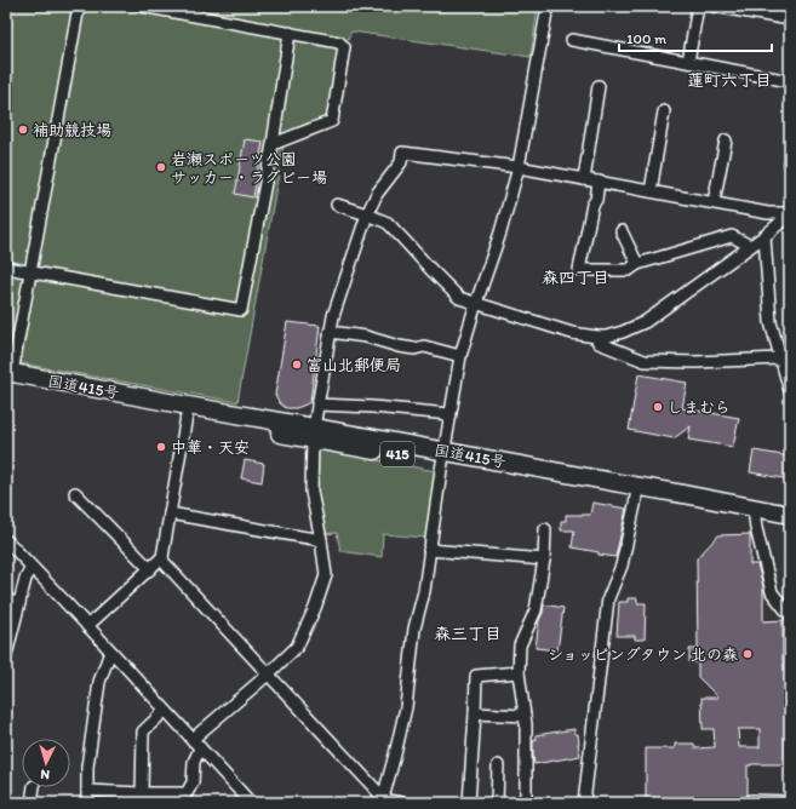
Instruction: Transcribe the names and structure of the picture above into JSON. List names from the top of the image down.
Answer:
{
  "streets": {
    "highway": ["国道415号", "415"]
  },
  "districts": ["蓮町六丁目", "森四丁目", "森三丁目"],
  "places": [
    "補助競技場",
    "岩瀬スポーツ公園 サッカー・ラグビー場",
    "富山北郵便局",
    "しまむら",
    "中華・天安",
    "ショッピングタウン 北の森"
  ],
  "scale_bar": "100 m",
  "north": "bottom"
}
